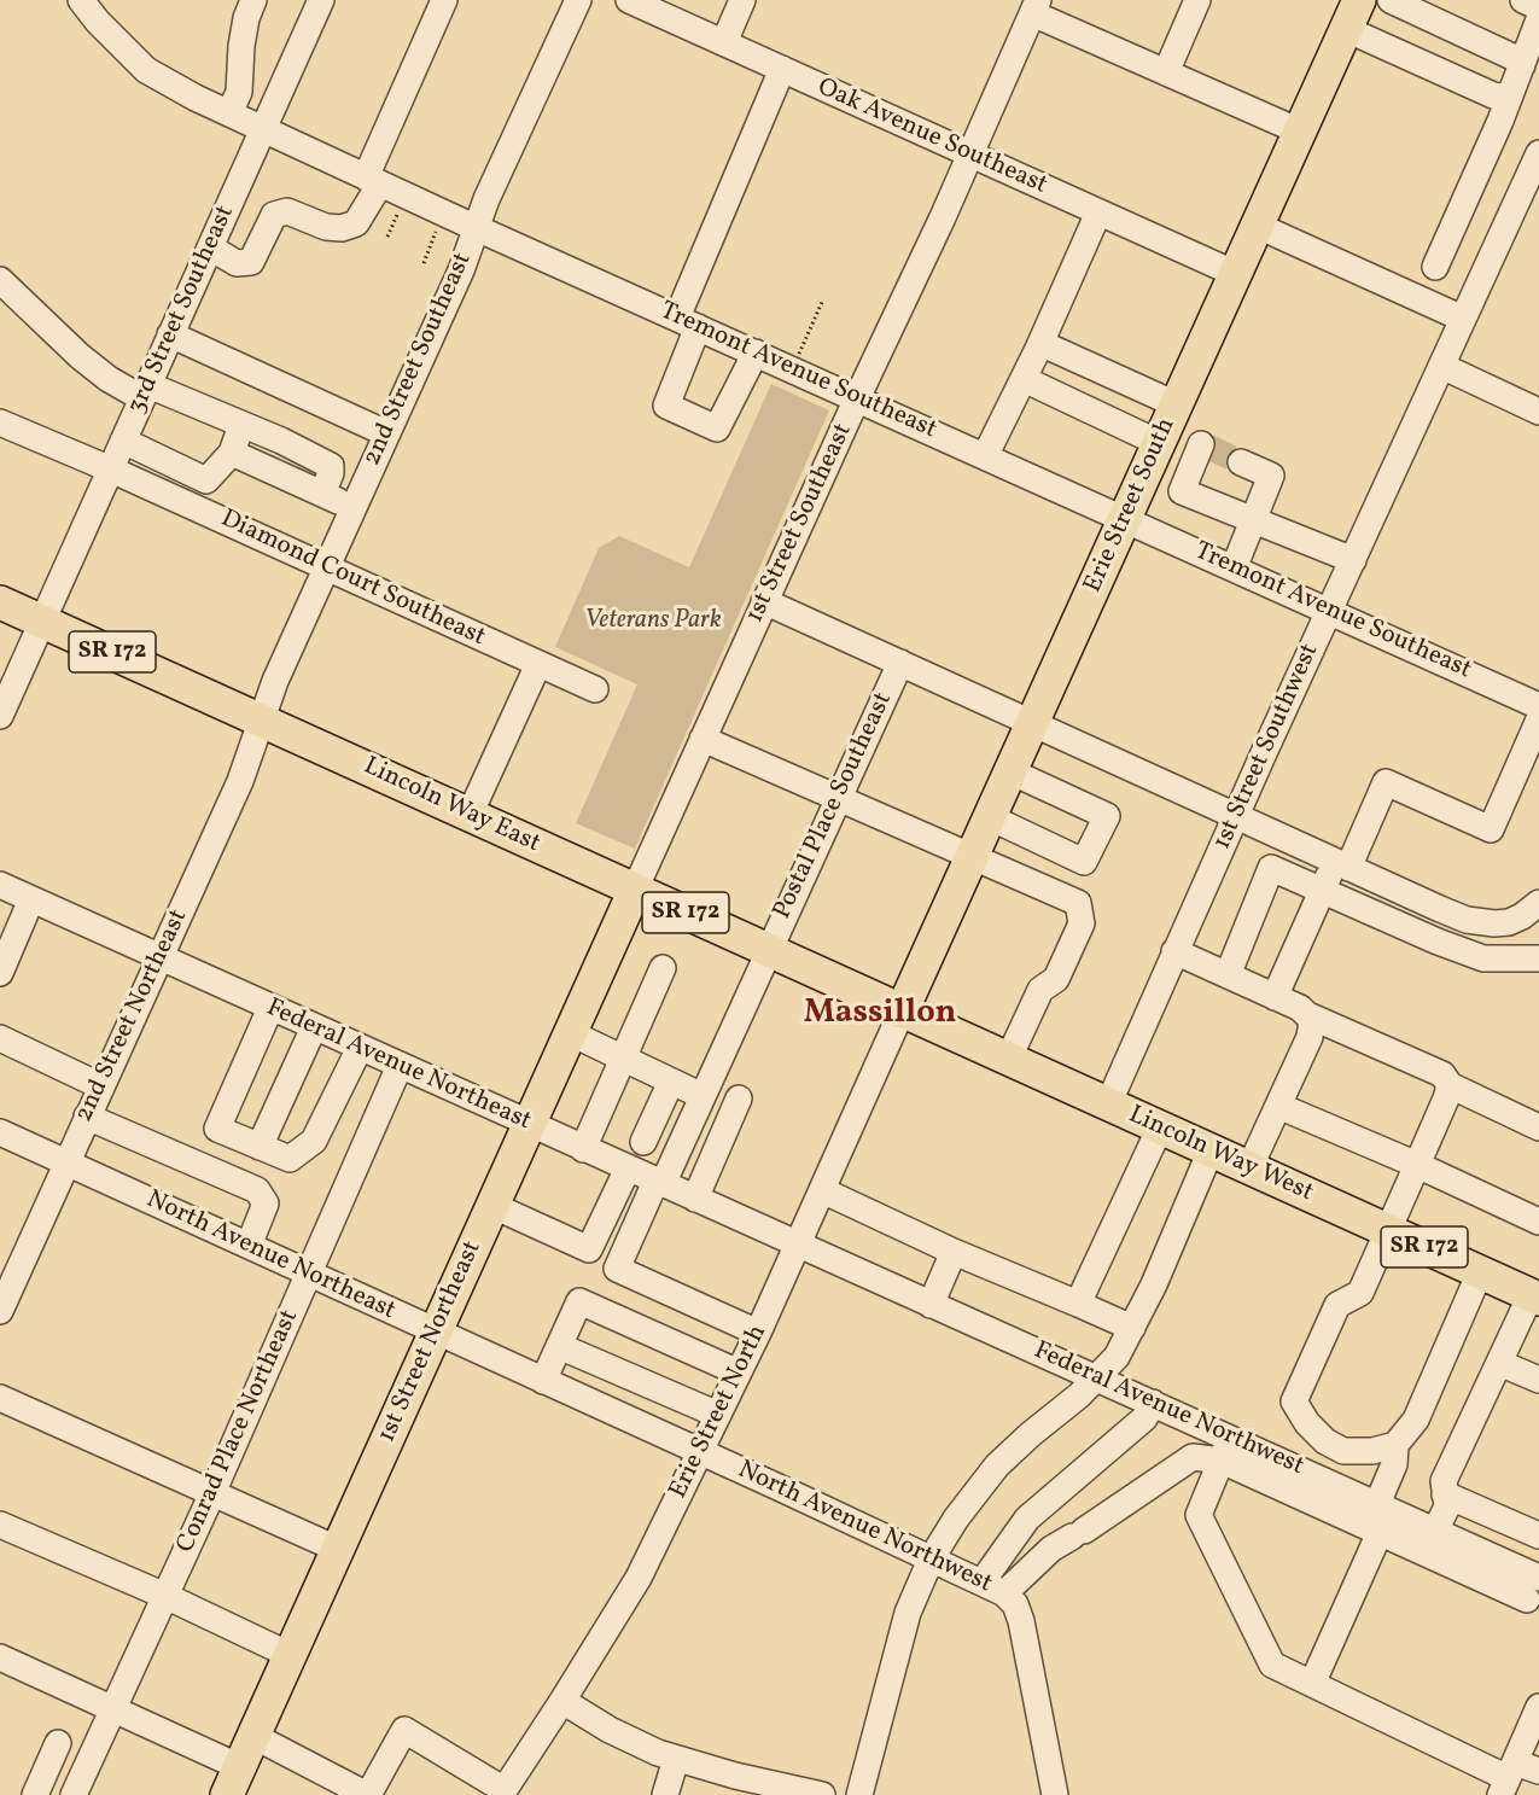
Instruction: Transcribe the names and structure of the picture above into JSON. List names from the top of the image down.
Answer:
{
  "streets": {
    "main road": [
      "Erie Street South",
      "SR 172",
      "Lincoln Way East",
      "Lincoln Way West",
      "1st Street Northeast"
    ],
    "street": [
      "Oak Avenue Southeast",
      "3rd Street Southeast",
      "2nd Street Southeast",
      "Tremont Avenue Southeast",
      "1st Street Southeast",
      "Diamond Court Southeast",
      "1st Street Southwest",
      "Postal Place Southeast",
      "2nd Street Northeast",
      "Federal Avenue Northeast",
      "North Avenue Northeast",
      "Federal Avenue Northwest",
      "Erie Street North",
      "Conrad Place Northeast",
      "North Avenue Northwest"
    ]
  },
  "crossings": [
    ["Oak Avenue Southeast", "Erie Street South"],
    ["Oak Avenue Southeast", "1st Street Southeast"],
    ["3rd Street Southeast", "Tremont Avenue Southeast"],
    ["3rd Street Southeast", "Diamond Court Southeast"],
    ["3rd Street Southeast", "Lincoln Way East"],
    ["2nd Street Southeast", "Tremont Avenue Southeast"],
    ["2nd Street Southeast", "Diamond Court Southeast"],
    ["2nd Street Southeast", "Lincoln Way East"],
    ["2nd Street Southeast", "2nd Street Northeast"],
    ["Tremont Avenue Southeast", "Erie Street South"],
    ["Tremont Avenue Southeast", "1st Street Southeast"],
    ["Tremont Avenue Southeast", "1st Street Southwest"],
    ["Erie Street South", "Lincoln Way East"],
    ["Erie Street South", "Lincoln Way West"],
    ["Erie Street South", "Erie Street North"],
    ["1st Street Southeast", "Lincoln Way East"],
    ["1st Street Southeast", "1st Street Northeast"],
    ["1st Street Southwest", "Lincoln Way West"],
    ["Lincoln Way East", "Postal Place Southeast"],
    ["Lincoln Way East", "2nd Street Northeast"],
    ["Lincoln Way East", "Lincoln Way West"],
    ["Lincoln Way East", "1st Street Northeast"],
    ["Lincoln Way East", "Erie Street North"],
    ["Postal Place Southeast", "Federal Avenue Northeast"],
    ["Postal Place Southeast", "Erie Street North"],
    ["2nd Street Northeast", "Federal Avenue Northeast"],
    ["2nd Street Northeast", "North Avenue Northeast"],
    ["Federal Avenue Northeast", "1st Street Northeast"],
    ["Federal Avenue Northeast", "Federal Avenue Northwest"],
    ["Federal Avenue Northeast", "Erie Street North"],
    ["Federal Avenue Northeast", "Conrad Place Northeast"],
    ["Lincoln Way West", "Erie Street North"],
    ["North Avenue Northeast", "1st Street Northeast"],
    ["North Avenue Northeast", "Erie Street North"],
    ["North Avenue Northeast", "Conrad Place Northeast"],
    ["North Avenue Northeast", "North Avenue Northwest"],
    ["Federal Avenue Northwest", "Erie Street North"],
    ["Erie Street North", "North Avenue Northwest"]
  ],
  "districts": ["Massillon"],
  "parks": ["Veterans Park"]
}
